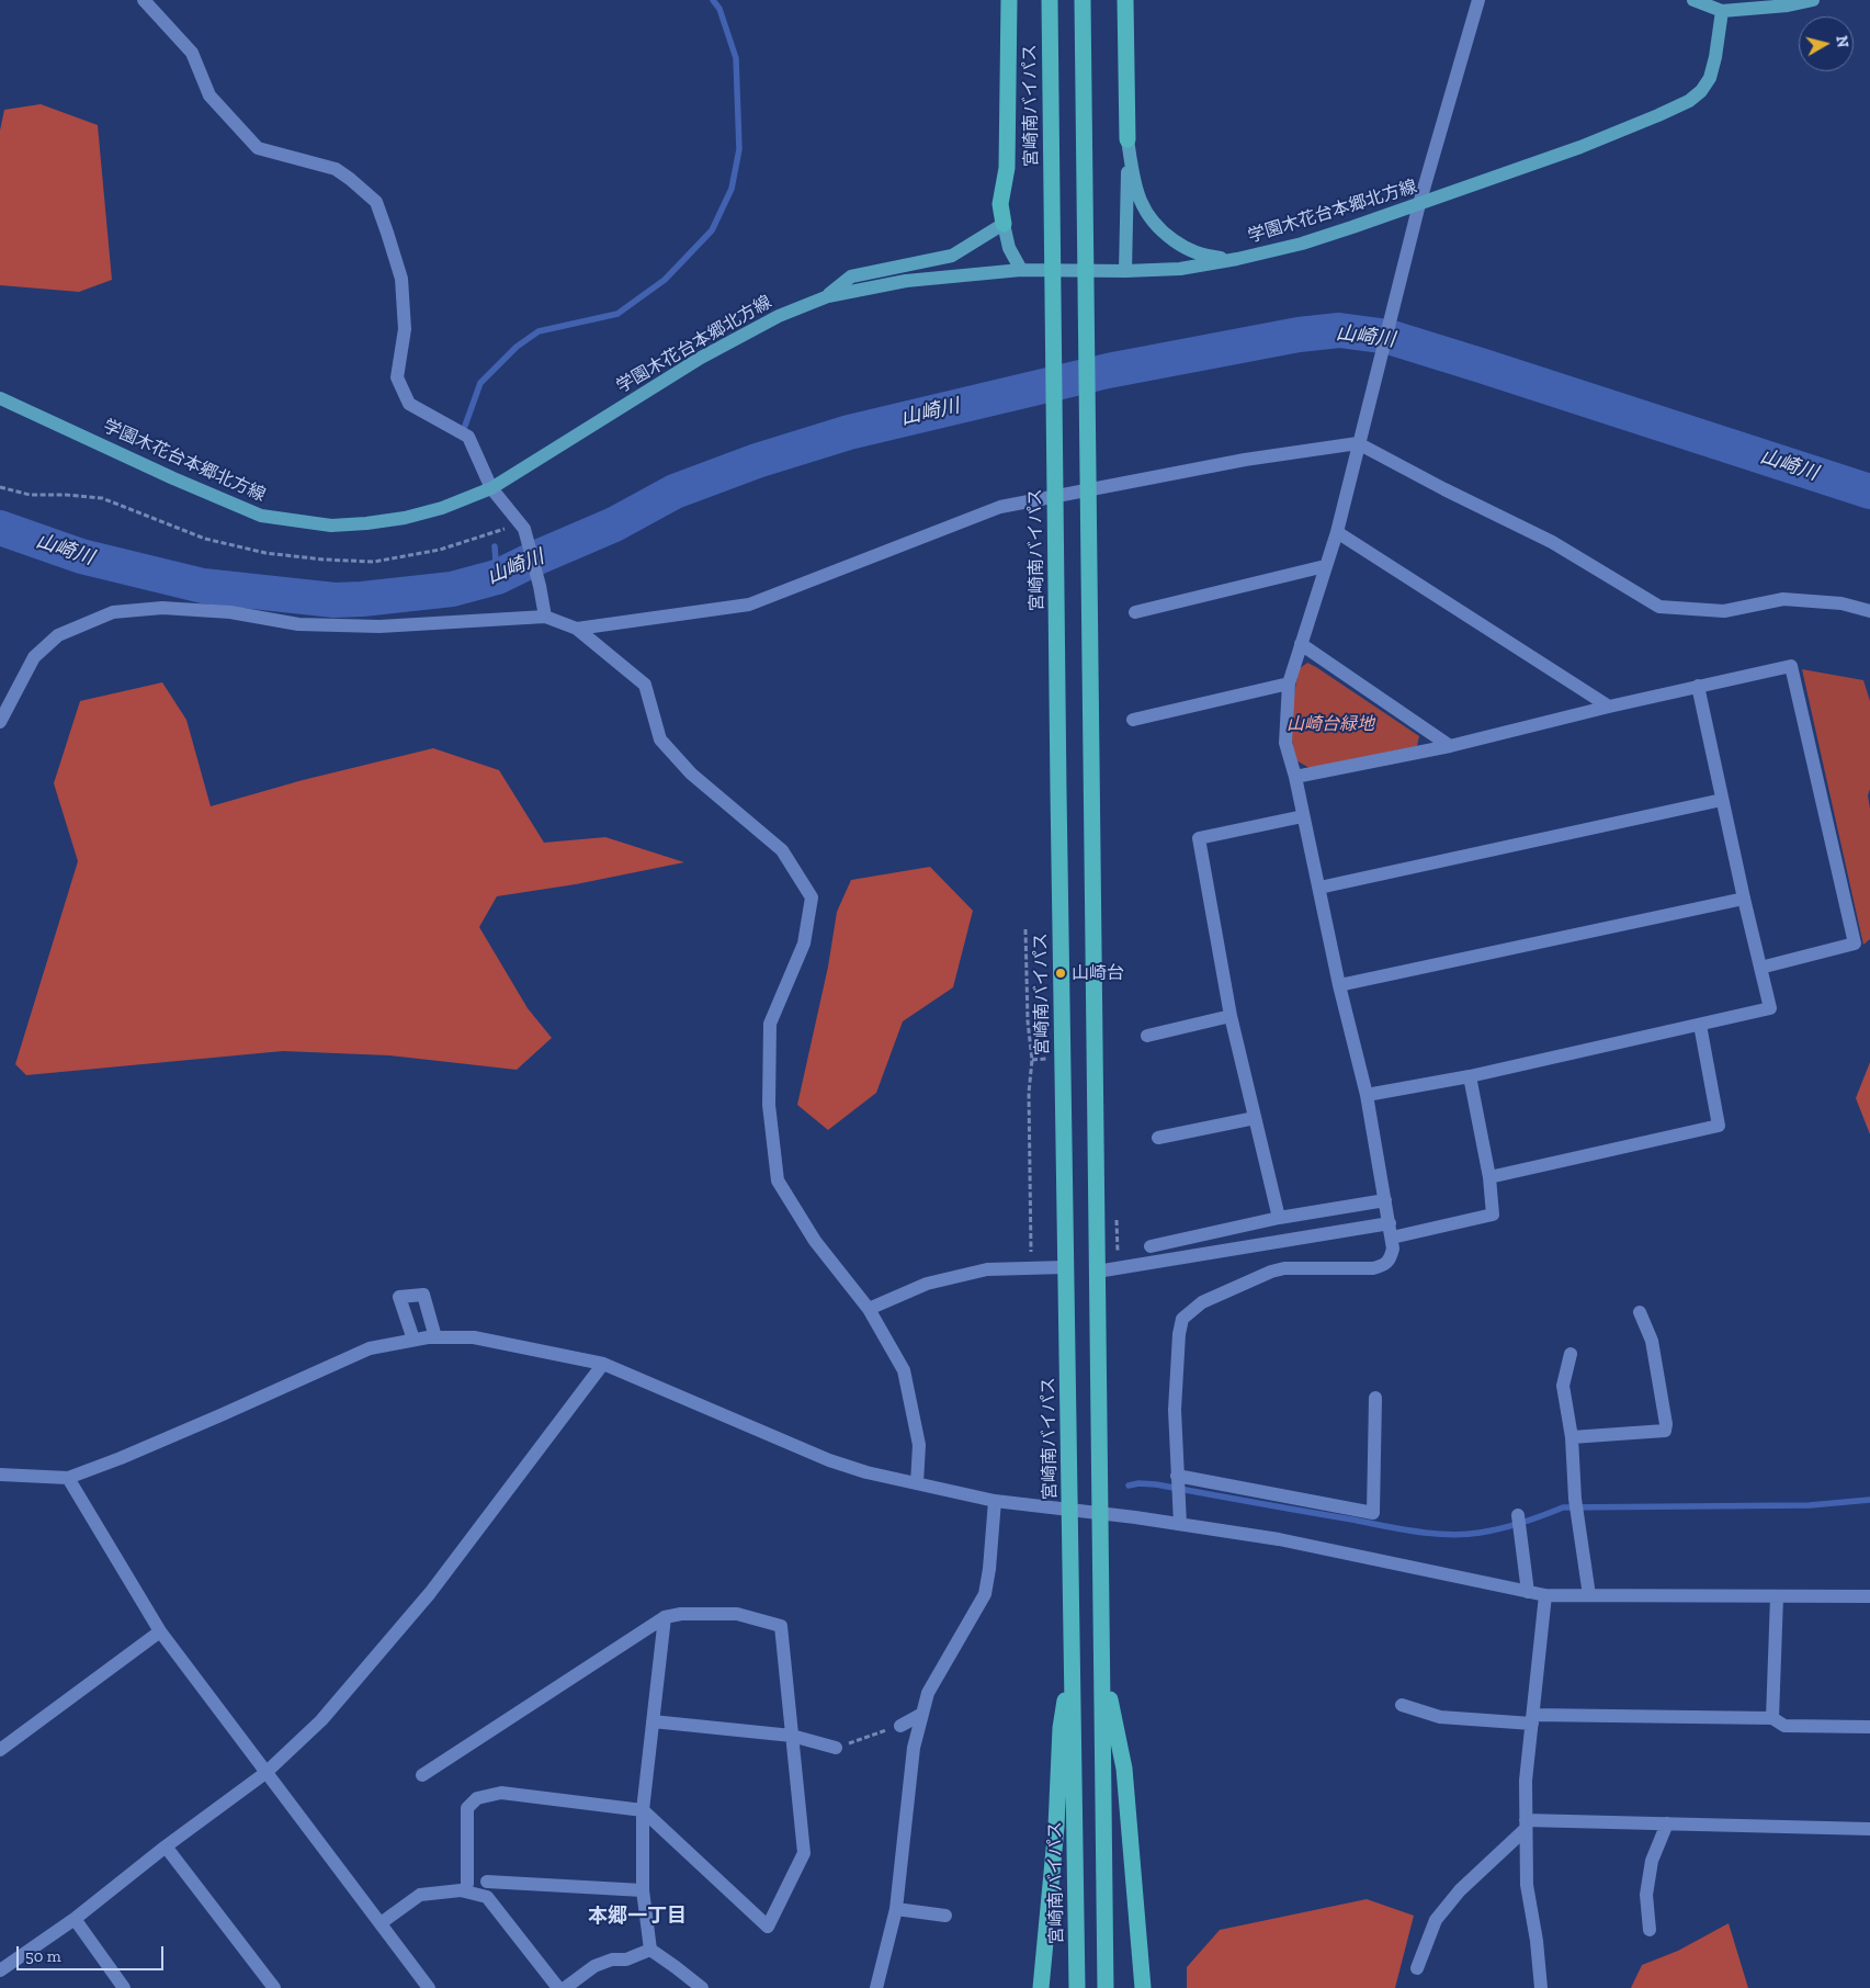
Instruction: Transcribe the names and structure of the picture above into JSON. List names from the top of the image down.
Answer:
{
  "streets": {
    "highway": ["宮崎南バイパス"],
    "main road": ["学園木花台本郷北方線"]
  },
  "districts": ["本郷一丁目"],
  "water": ["山崎川"],
  "parks": ["山崎台緑地"],
  "places": ["山崎台"],
  "scale_bar": "50 m",
  "north": "right"
}
